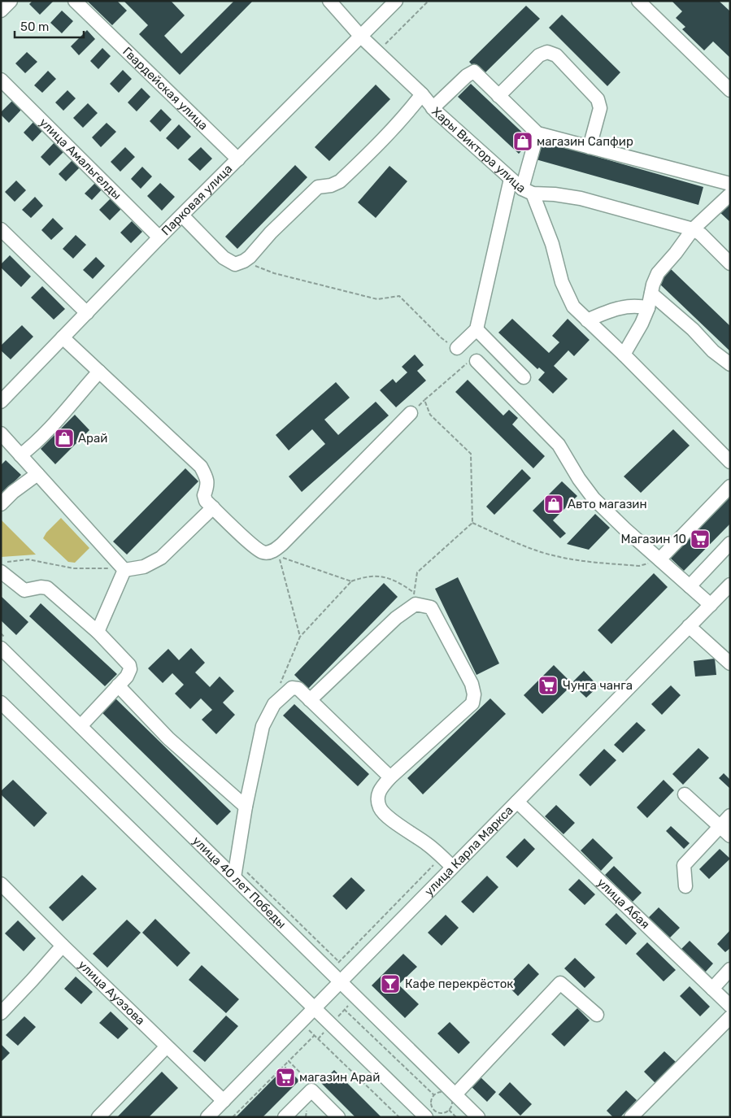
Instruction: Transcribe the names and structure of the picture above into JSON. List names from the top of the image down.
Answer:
{
  "streets": {
    "street": [
      "Гвардейская улица",
      "Хары Виктора улица",
      "улица Амальгелды",
      "Парковая улица",
      "улица Карла Маркса",
      "улица 40 лет Победы",
      "улица Абая",
      "улица Ауэзова"
    ]
  },
  "crossings": [
    ["Гвардейская улица", "Парковая улица"],
    ["Хары Виктора улица", "Парковая улица"],
    ["улица Амальгелды", "Парковая улица"],
    ["улица Карла Маркса", "улица 40 лет Победы"],
    ["улица Карла Маркса", "улица Абая"],
    ["улица Карла Маркса", "улица Ауэзова"]
  ],
  "places": {
    "shop": ["магазин Сапфир", "Арай", "Авто магазин"],
    "supermarket": ["Магазин 10", "Чунга чанга", "магазин Арай"],
    "bar": ["Кафе перекрёсток"]
  },
  "scale_bar": "50 m"
}
